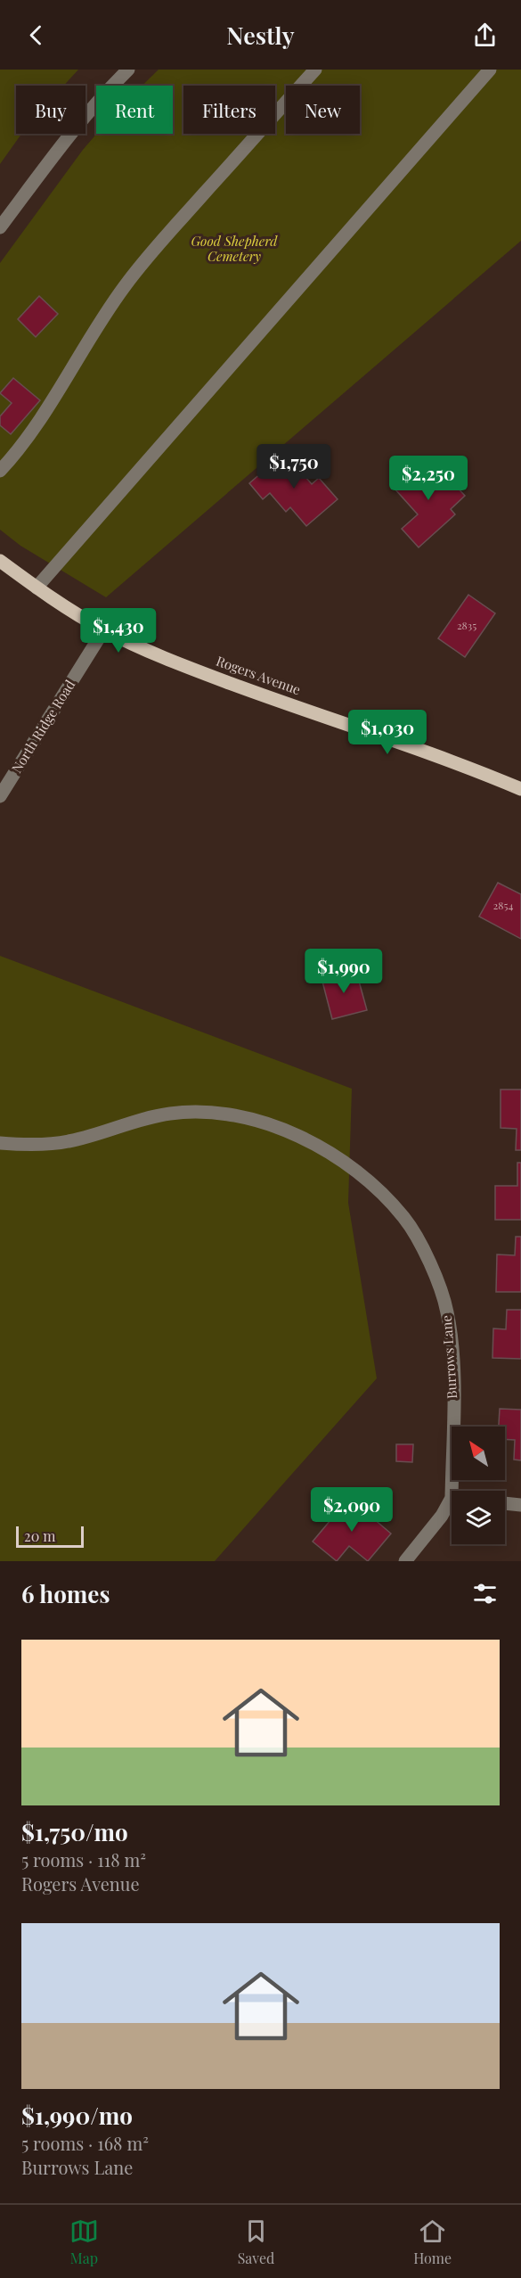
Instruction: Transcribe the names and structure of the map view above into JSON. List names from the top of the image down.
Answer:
{
  "streets": {
    "main road": ["Rogers Avenue"],
    "street": ["North Ridge Road", "Burrows Lane"]
  },
  "crossings": [
    ["Rogers Avenue", "North Ridge Road"]
  ],
  "parks": ["Good Shepherd Cemetery"],
  "house_numbers": ["2835", "2854"],
  "scale_bar": "20 m",
  "north": "top left",
  "page": {
    "header": "Nestly",
    "chip": [
      "Buy",
      "Rent",
      "Filters",
      "New"
    ],
    "price": [
      "$1,750",
      "$2,250",
      "$1,430",
      "$1,030",
      "$1,990",
      "$2,090"
    ],
    "scale": "20 m",
    "heading": "6 homes",
    "list": [
      {
        "name": "$1,750/mo",
        "note": "5 rooms · 118 m² · Rogers Avenue"
      },
      {
        "name": "$1,990/mo",
        "note": "5 rooms · 168 m² · Burrows Lane"
      }
    ],
    "tabs": ["Map", "Saved", "Home"]
  }
}
